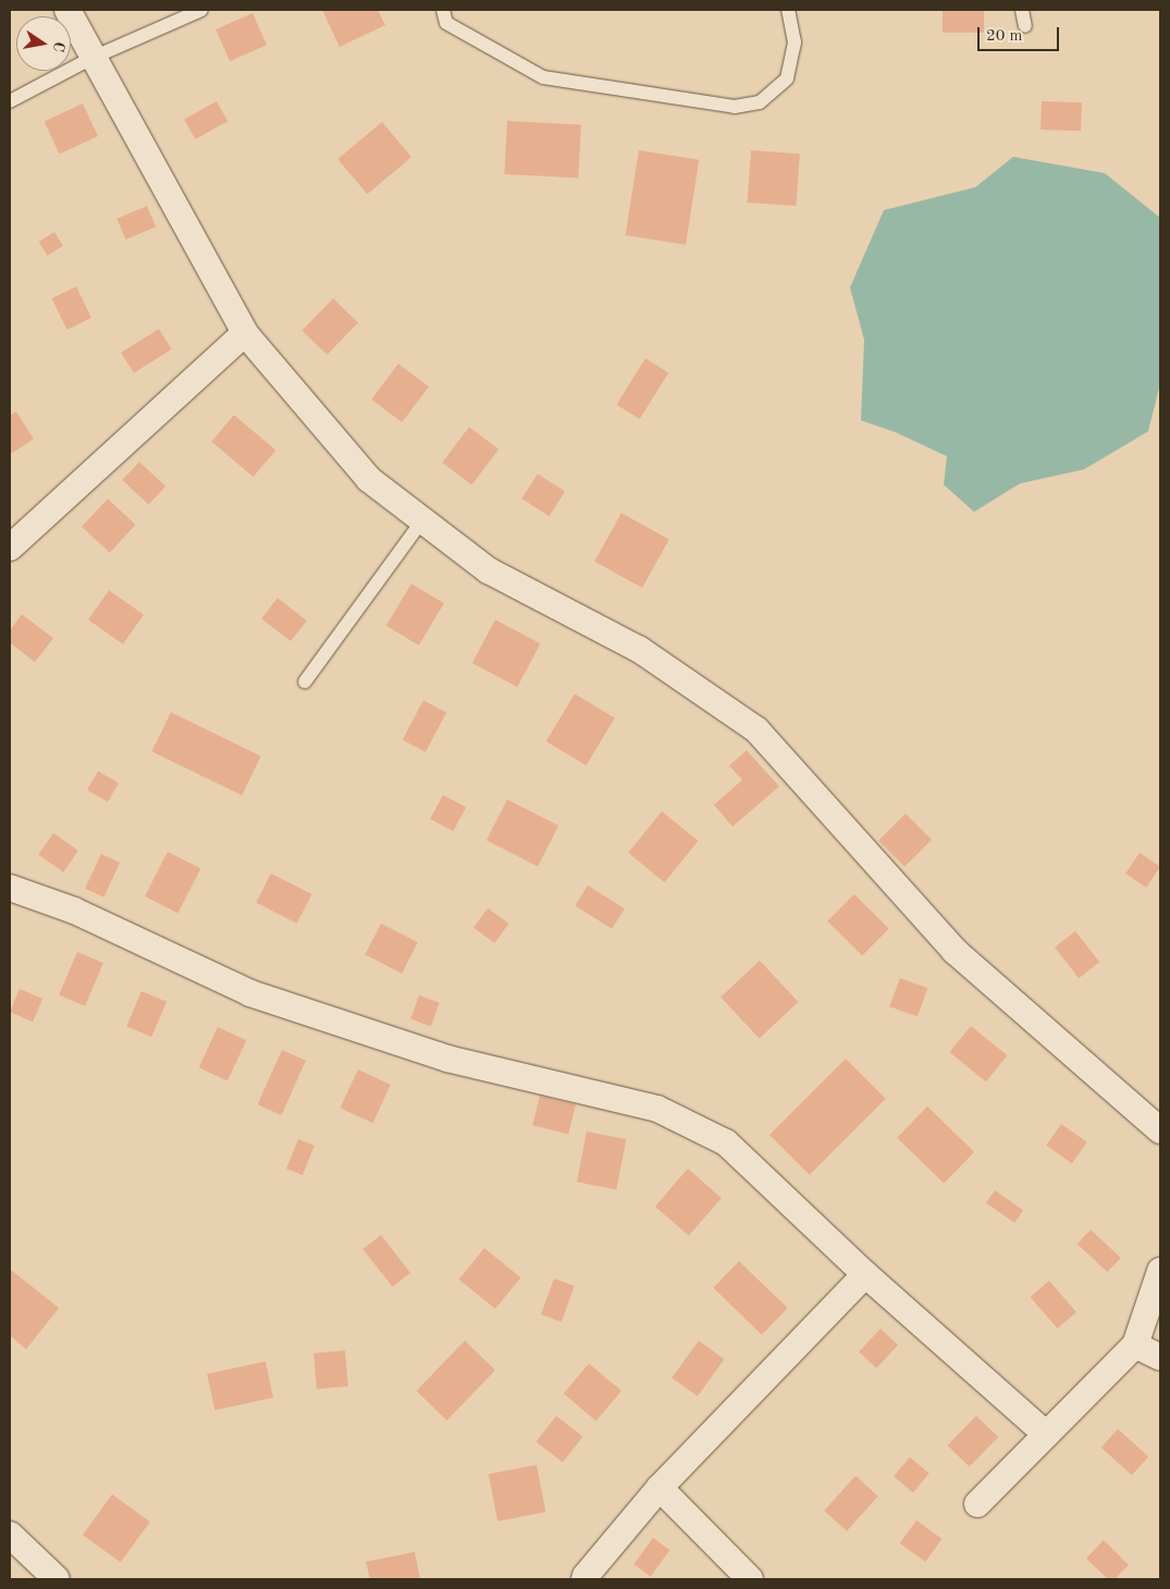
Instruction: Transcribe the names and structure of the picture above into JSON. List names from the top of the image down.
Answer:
{
  "scale_bar": "20 m",
  "north": "right"
}
